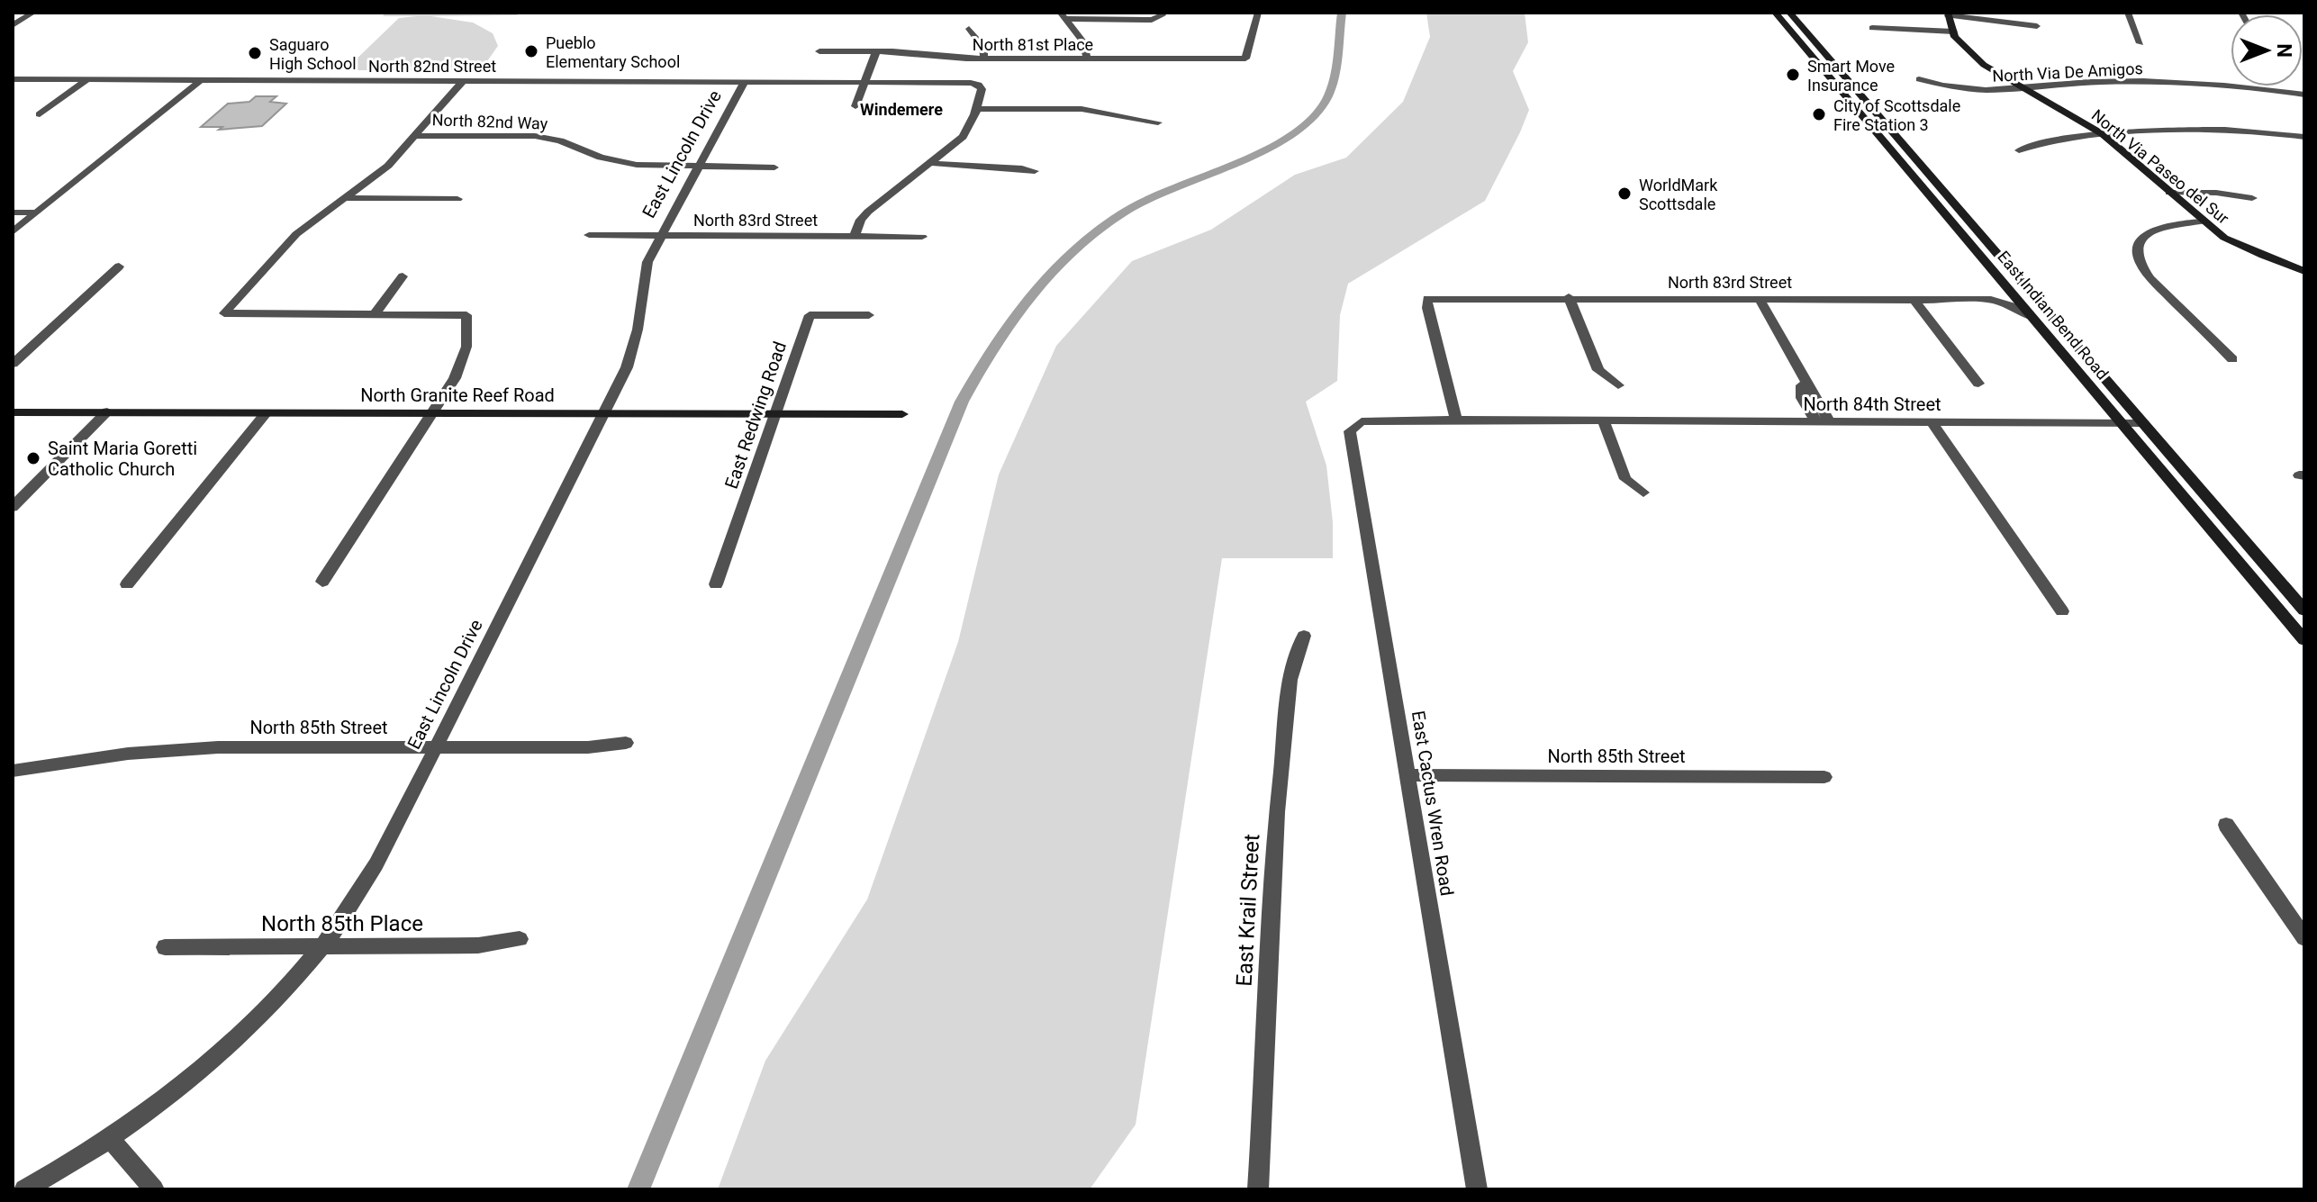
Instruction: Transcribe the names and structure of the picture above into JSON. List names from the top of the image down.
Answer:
{
  "streets": {
    "main road": ["North Via Paseo del Sur", "East Indian Bend Road", "North Granite Reef Road"],
    "street": [
      "North 81st Place",
      "North 82nd Street",
      "North Via De Amigos",
      "North 82nd Way",
      "East Lincoln Drive",
      "North 83rd Street",
      "North 84th Street",
      "East Redwing Road",
      "North 85th Street",
      "East Cactus Wren Road",
      "East Krail Street",
      "North 85th Place"
    ]
  },
  "crossings": [
    ["North 82nd Street", "East Lincoln Drive"],
    ["North Via De Amigos", "North Via Paseo del Sur"],
    ["North 82nd Way", "East Lincoln Drive"],
    ["East Lincoln Drive", "North 83rd Street"],
    ["East Lincoln Drive", "North Granite Reef Road"],
    ["East Lincoln Drive", "North 85th Street"],
    ["East Lincoln Drive", "North 85th Place"],
    ["North 83rd Street", "East Indian Bend Road"],
    ["North 83rd Street", "East Cactus Wren Road"],
    ["East Indian Bend Road", "North 84th Street"],
    ["North Granite Reef Road", "East Redwing Road"],
    ["North 85th Street", "East Cactus Wren Road"]
  ],
  "districts": ["Windemere"],
  "places": [
    "Pueblo Elementary School",
    "Saguaro High School",
    "Smart Move Insurance",
    "City of Scottsdale Fire Station 3",
    "WorldMark Scottsdale",
    "Saint Maria Goretti Catholic Church"
  ],
  "north": "right"
}
